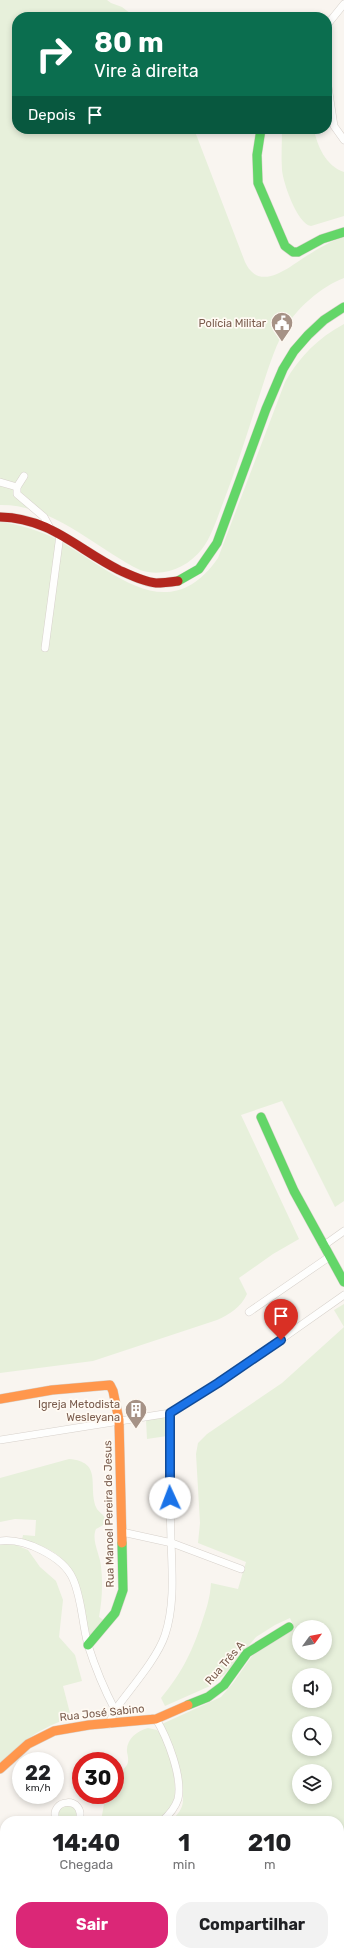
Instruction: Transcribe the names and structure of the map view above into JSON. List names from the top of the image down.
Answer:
{
  "streets": {
    "street": ["Rua Manoel Pereira de Jesus", "Rua Três A", "Rua José Sabino"]
  },
  "crossings": [
    ["Rua Três A", "Rua José Sabino"]
  ],
  "places": {
    "public building": ["Polícia Militar"],
    "building": ["Igreja Metodista Wesleyana"]
  },
  "north": "top right",
  "page": {
    "turn": ["80 m", "Vire à direita"],
    "then": "Depois",
    "speed": "22 km/h",
    "limit": "30",
    "eta": [
      "14:40",
      "Chegada",
      "1",
      "min",
      "210",
      "m"
    ],
    "buttons": ["Sair", "Compartilhar"]
  }
}
